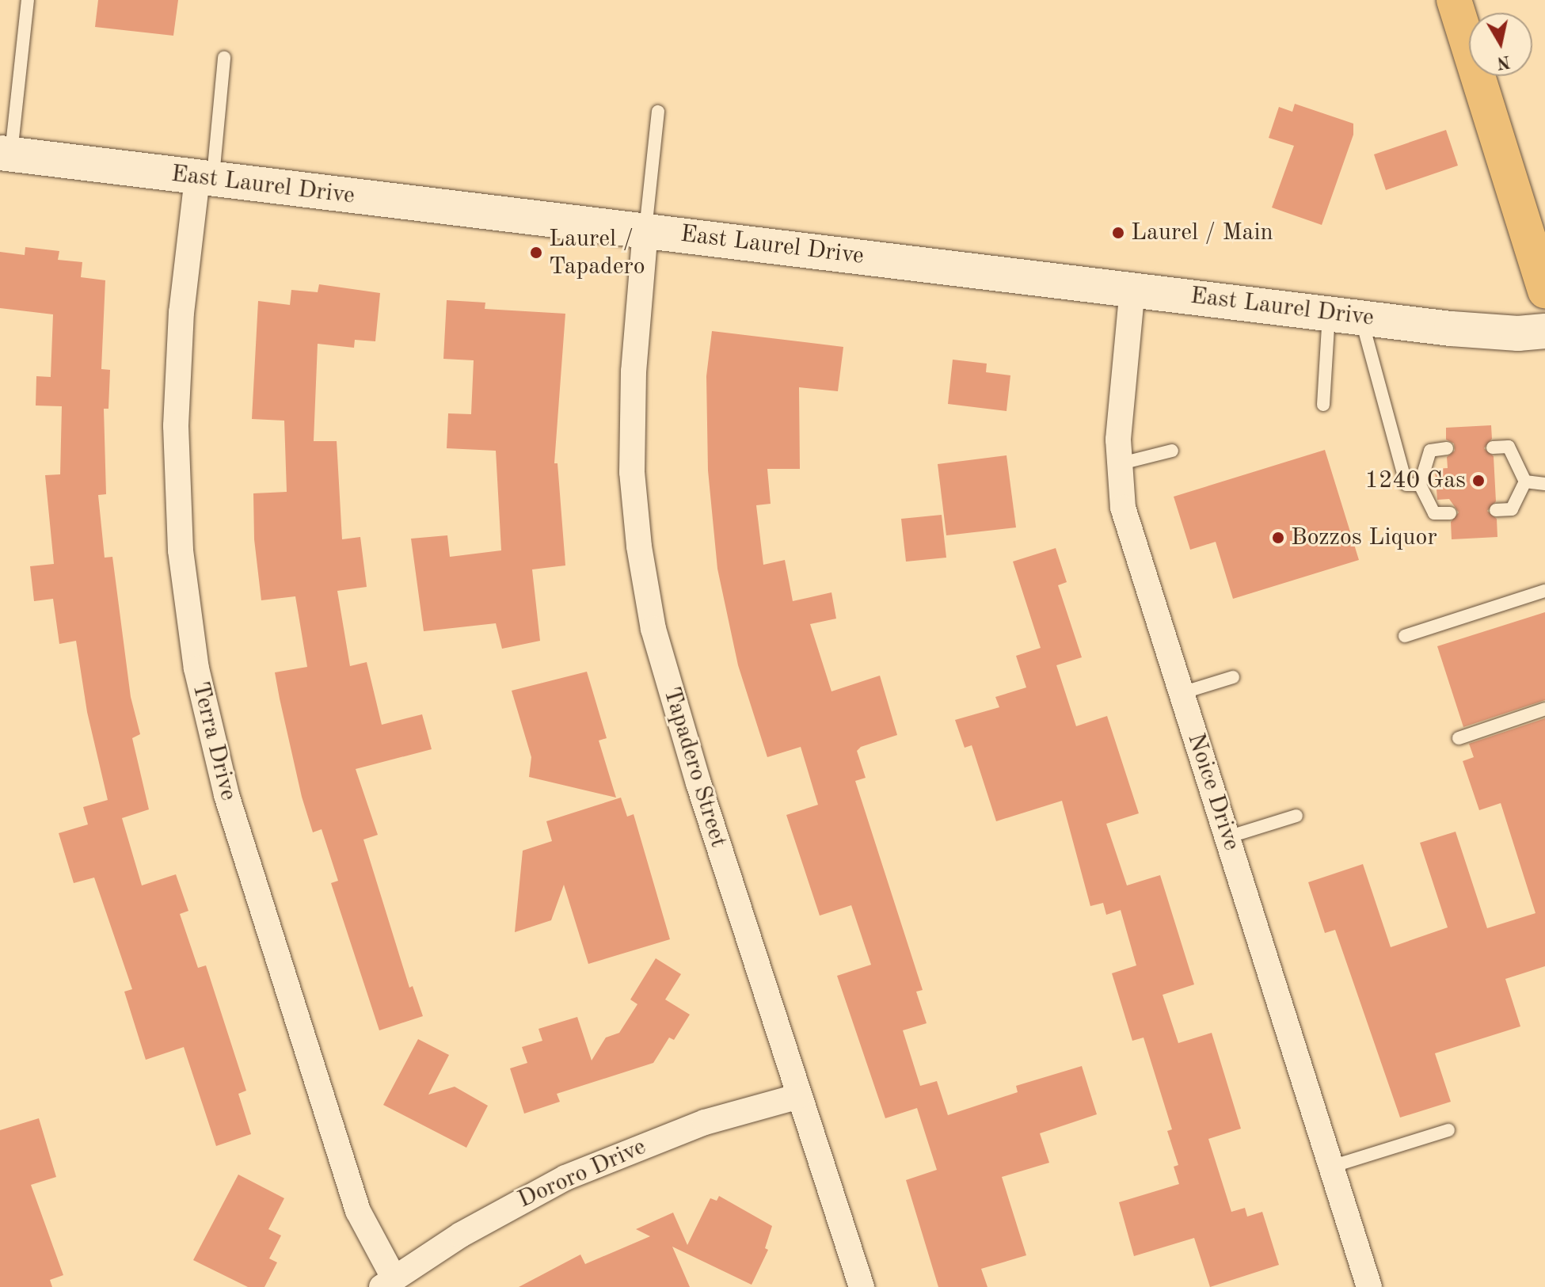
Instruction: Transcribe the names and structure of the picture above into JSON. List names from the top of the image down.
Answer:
{
  "streets": {
    "main road": ["East Laurel Drive"],
    "street": [
      "Terra Drive",
      "Tapadero Street",
      "Noice Drive",
      "Dororo Drive"
    ]
  },
  "crossings": [
    ["East Laurel Drive", "Terra Drive"],
    ["East Laurel Drive", "Tapadero Street"],
    ["East Laurel Drive", "Noice Drive"],
    ["Terra Drive", "Dororo Drive"],
    ["Tapadero Street", "Dororo Drive"]
  ],
  "places": [
    "Laurel / Main",
    "Laurel / Tapadero",
    "1240 Gas",
    "Bozzos Liquor"
  ],
  "north": "bottom"
}
